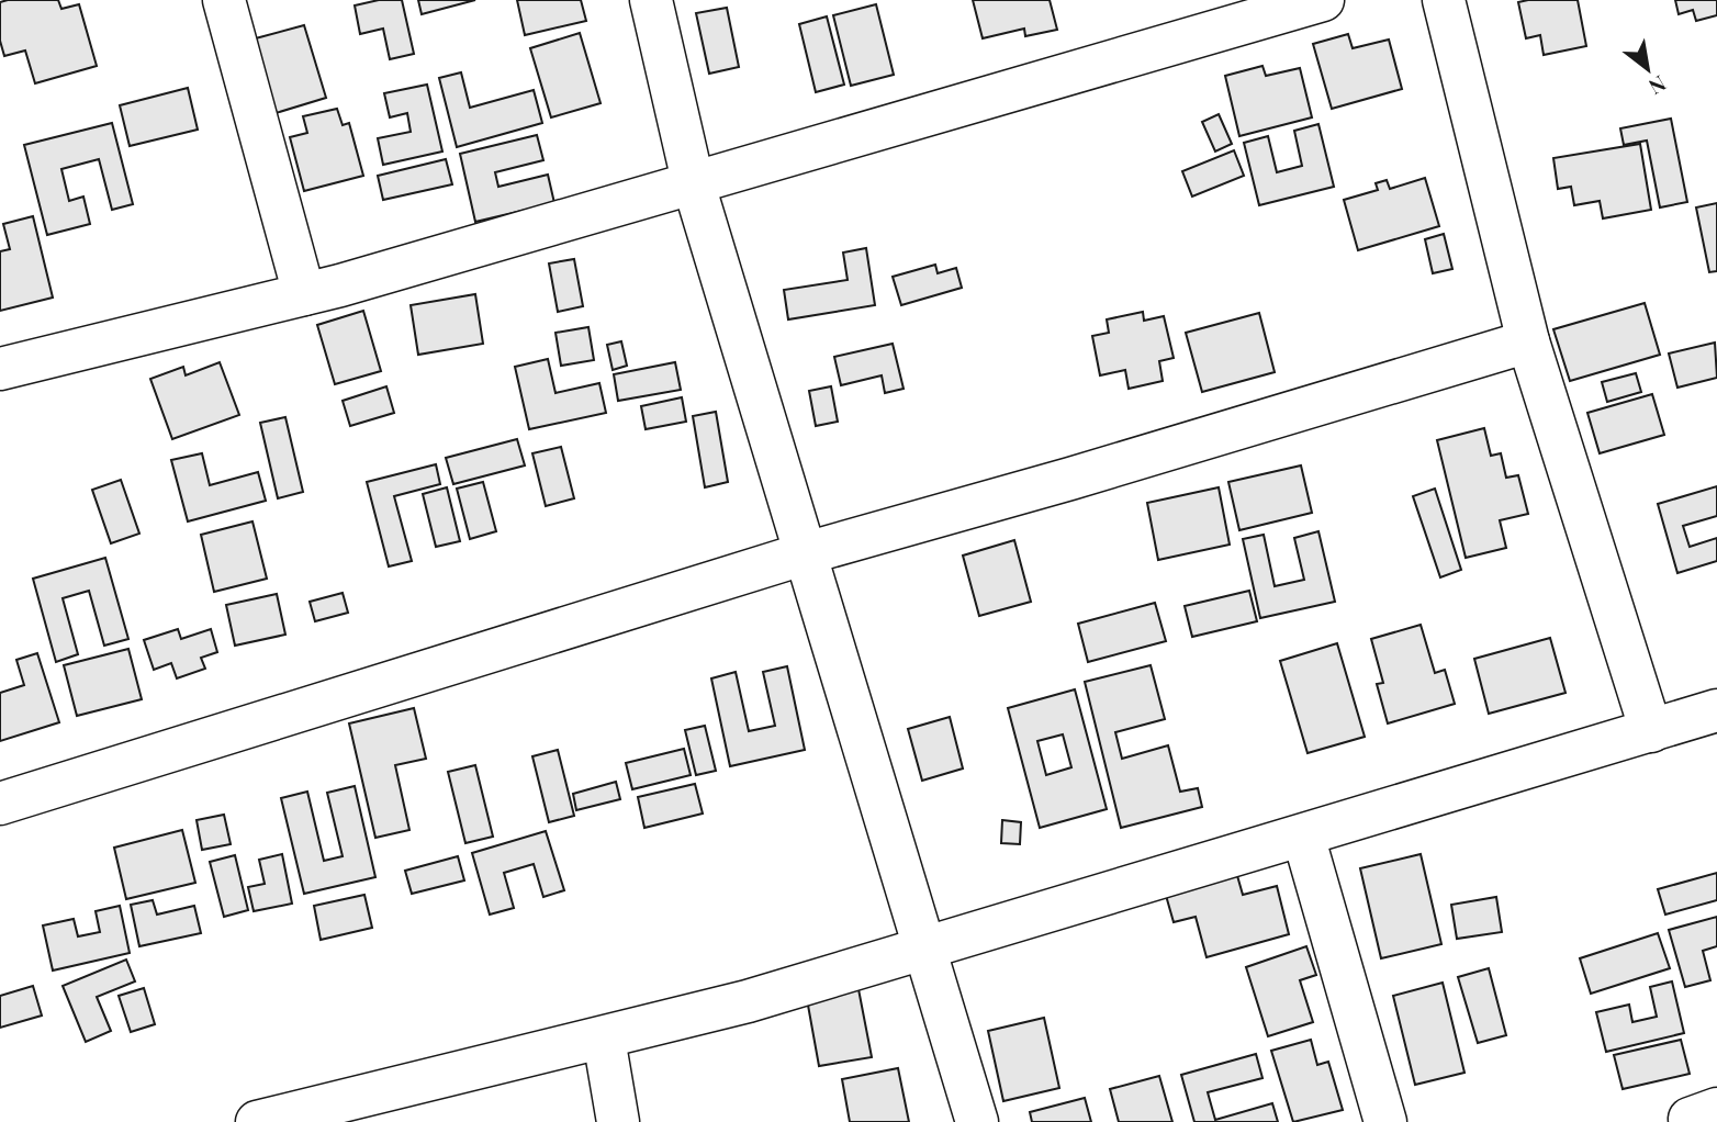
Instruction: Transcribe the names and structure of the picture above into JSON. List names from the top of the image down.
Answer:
{
  "north": "bottom right"
}
